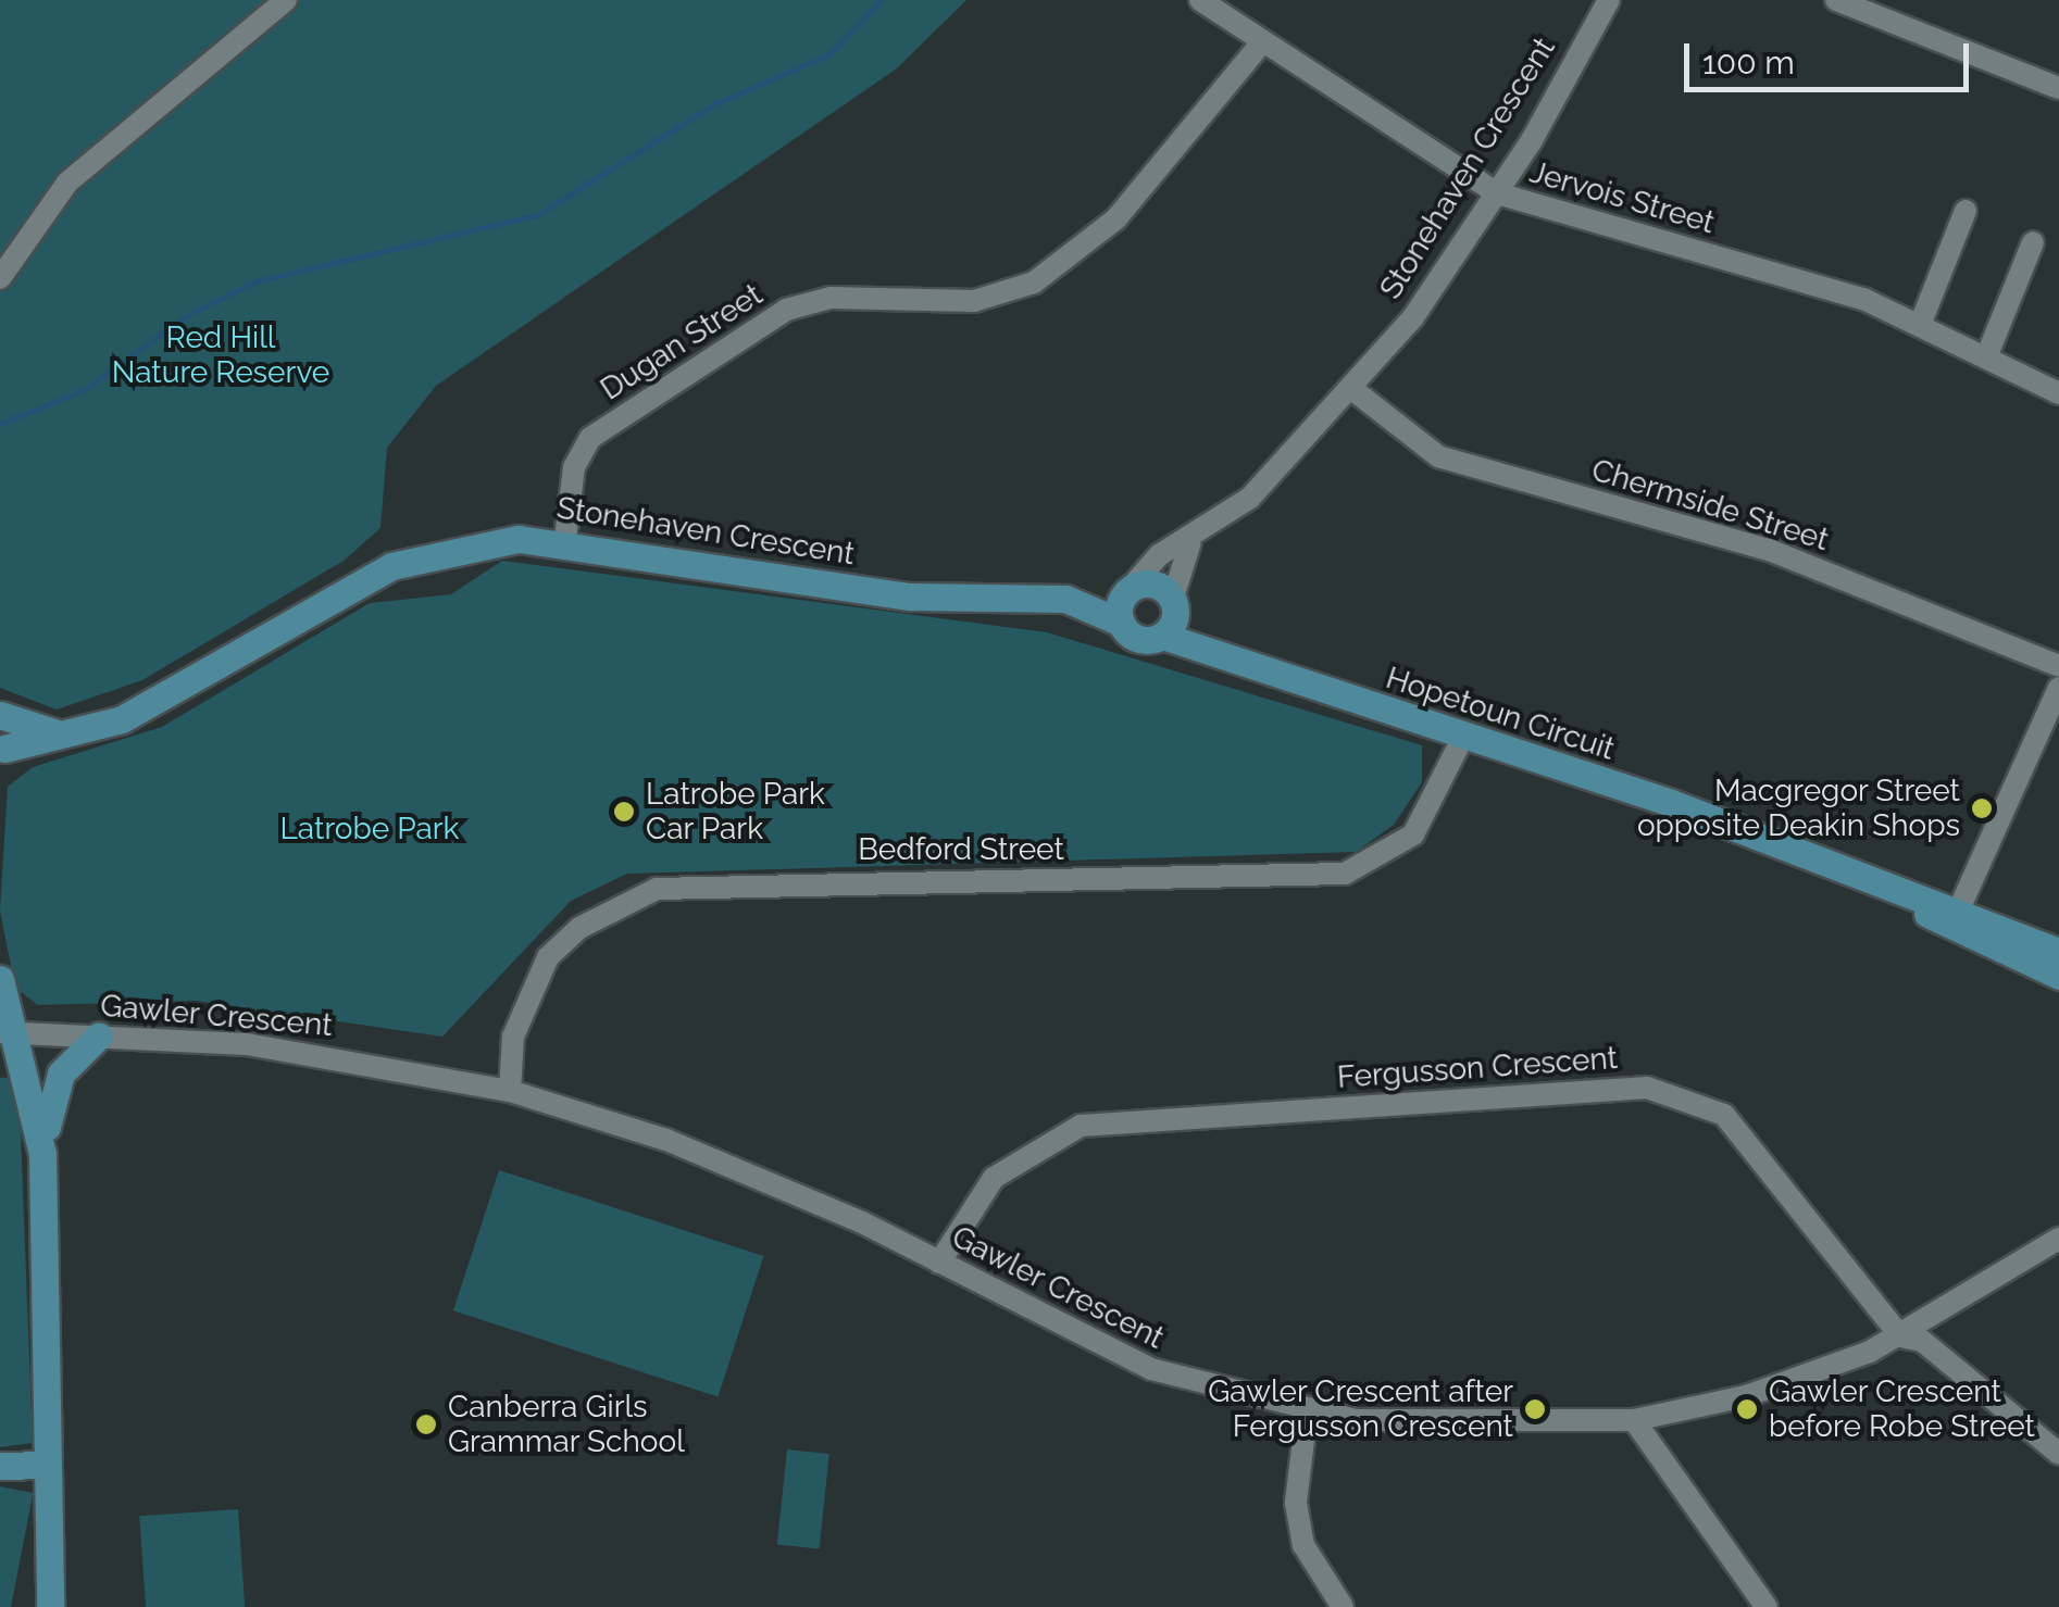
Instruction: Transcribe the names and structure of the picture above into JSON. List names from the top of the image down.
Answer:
{
  "streets": {
    "main road": ["Stonehaven Crescent", "Hopetoun Circuit"],
    "street": [
      "Jervois Street",
      "Dugan Street",
      "Chermside Street",
      "Bedford Street",
      "Gawler Crescent",
      "Fergusson Crescent"
    ]
  },
  "crossings": [
    ["Stonehaven Crescent", "Jervois Street"],
    ["Stonehaven Crescent", "Dugan Street"],
    ["Stonehaven Crescent", "Chermside Street"],
    ["Stonehaven Crescent", "Hopetoun Circuit"],
    ["Jervois Street", "Dugan Street"],
    ["Hopetoun Circuit", "Bedford Street"],
    ["Bedford Street", "Gawler Crescent"],
    ["Gawler Crescent", "Fergusson Crescent"]
  ],
  "parks": ["Red Hill Nature Reserve", "Latrobe Park"],
  "places": [
    "Macgregor Street opposite Deakin Shops",
    "Latrobe Park Car Park",
    "Gawler Crescent after Fergusson Crescent",
    "Gawler Crescent before Robe Street",
    "Canberra Girls Grammar School"
  ],
  "scale_bar": "100 m"
}
